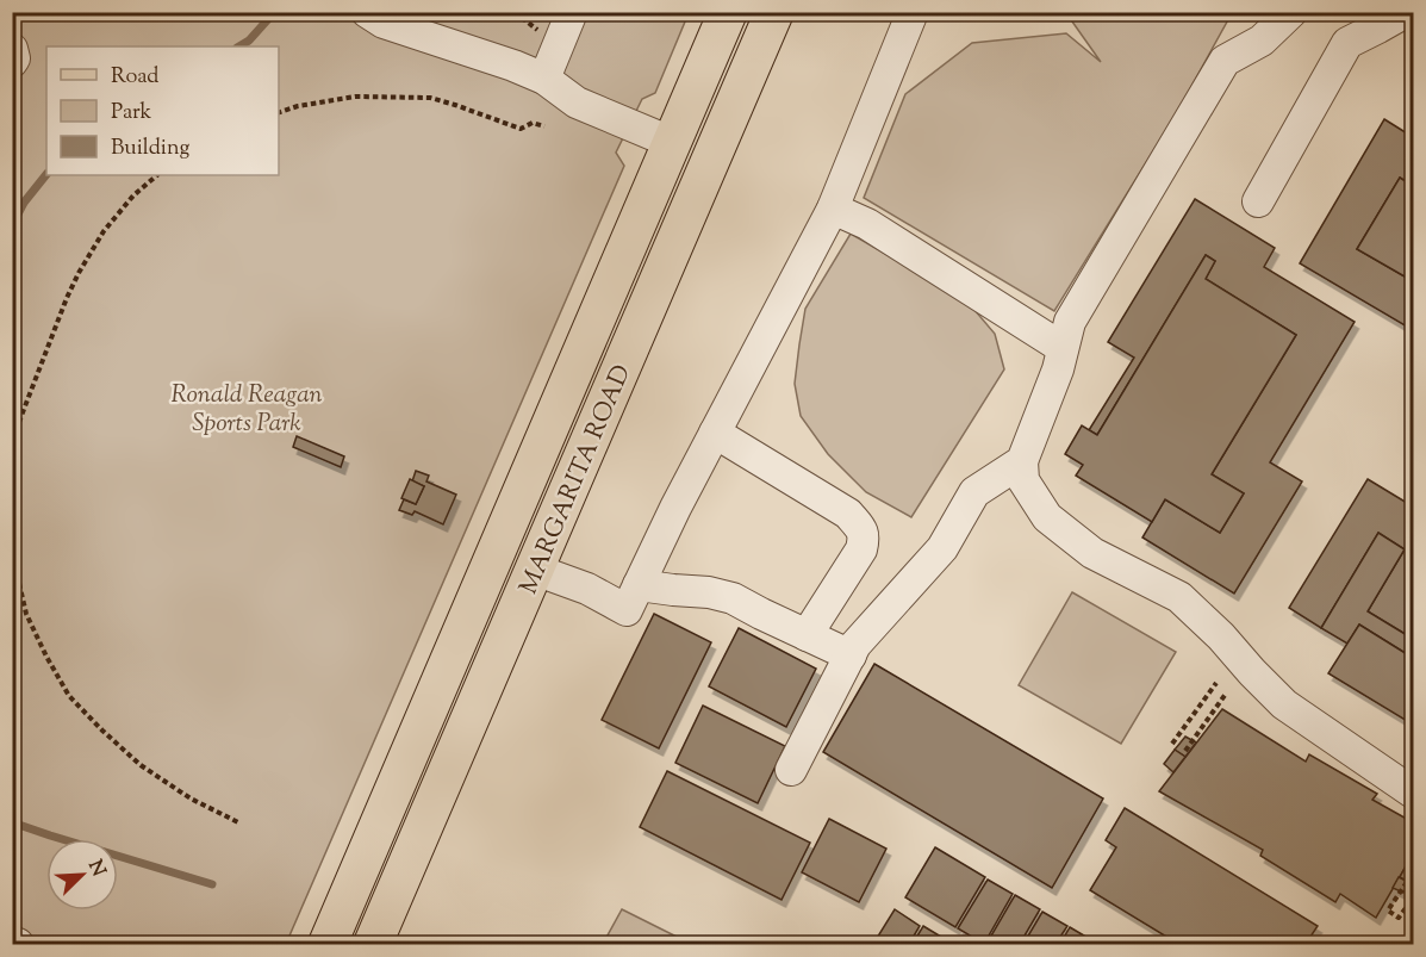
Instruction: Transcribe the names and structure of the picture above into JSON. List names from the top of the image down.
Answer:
{
  "streets": {
    "main road": ["MARGARITA ROAD"]
  },
  "parks": ["Ronald Reagan Sports Park"],
  "legend": ["Road", "Park", "Building"],
  "north": "top right"
}
